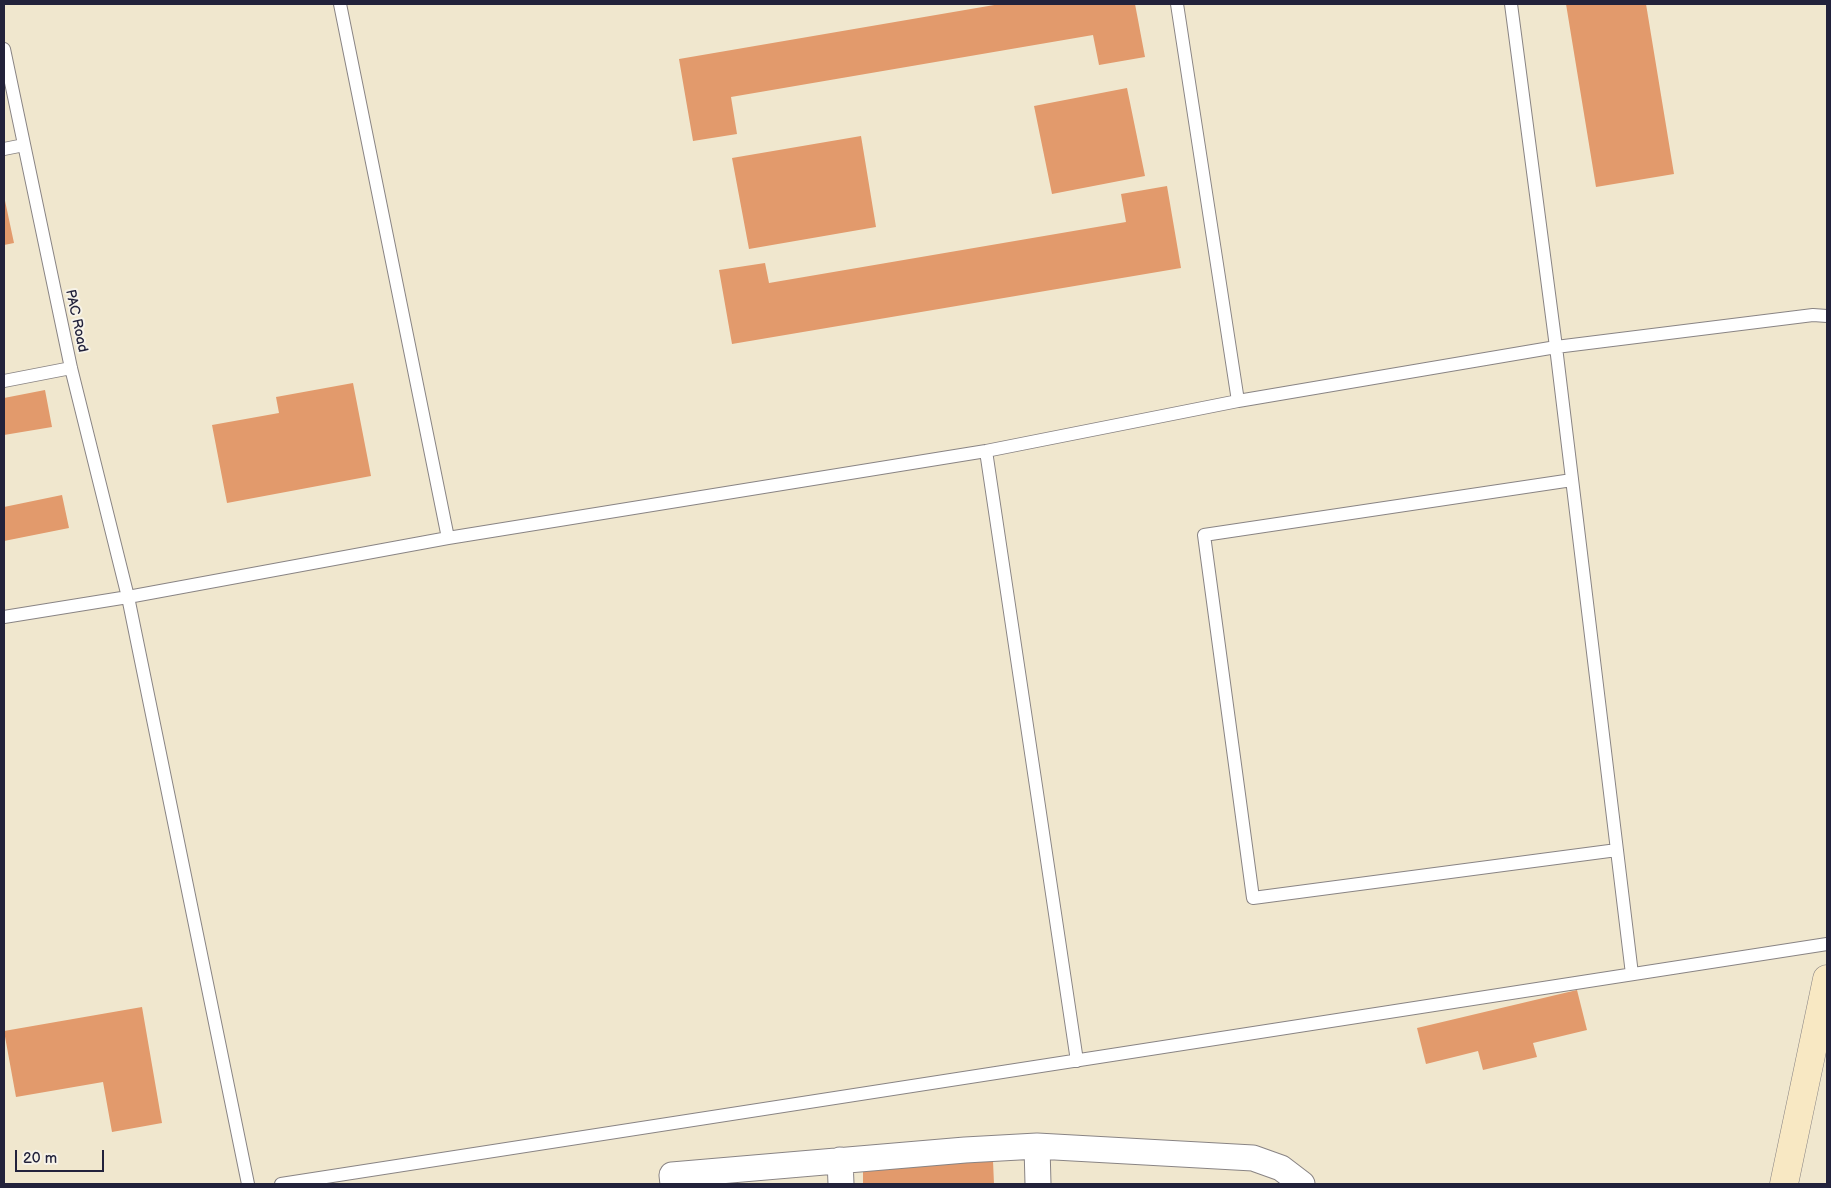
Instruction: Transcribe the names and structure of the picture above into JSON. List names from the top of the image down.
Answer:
{
  "streets": {
    "lane": ["PAC Road"]
  },
  "scale_bar": "20 m"
}
